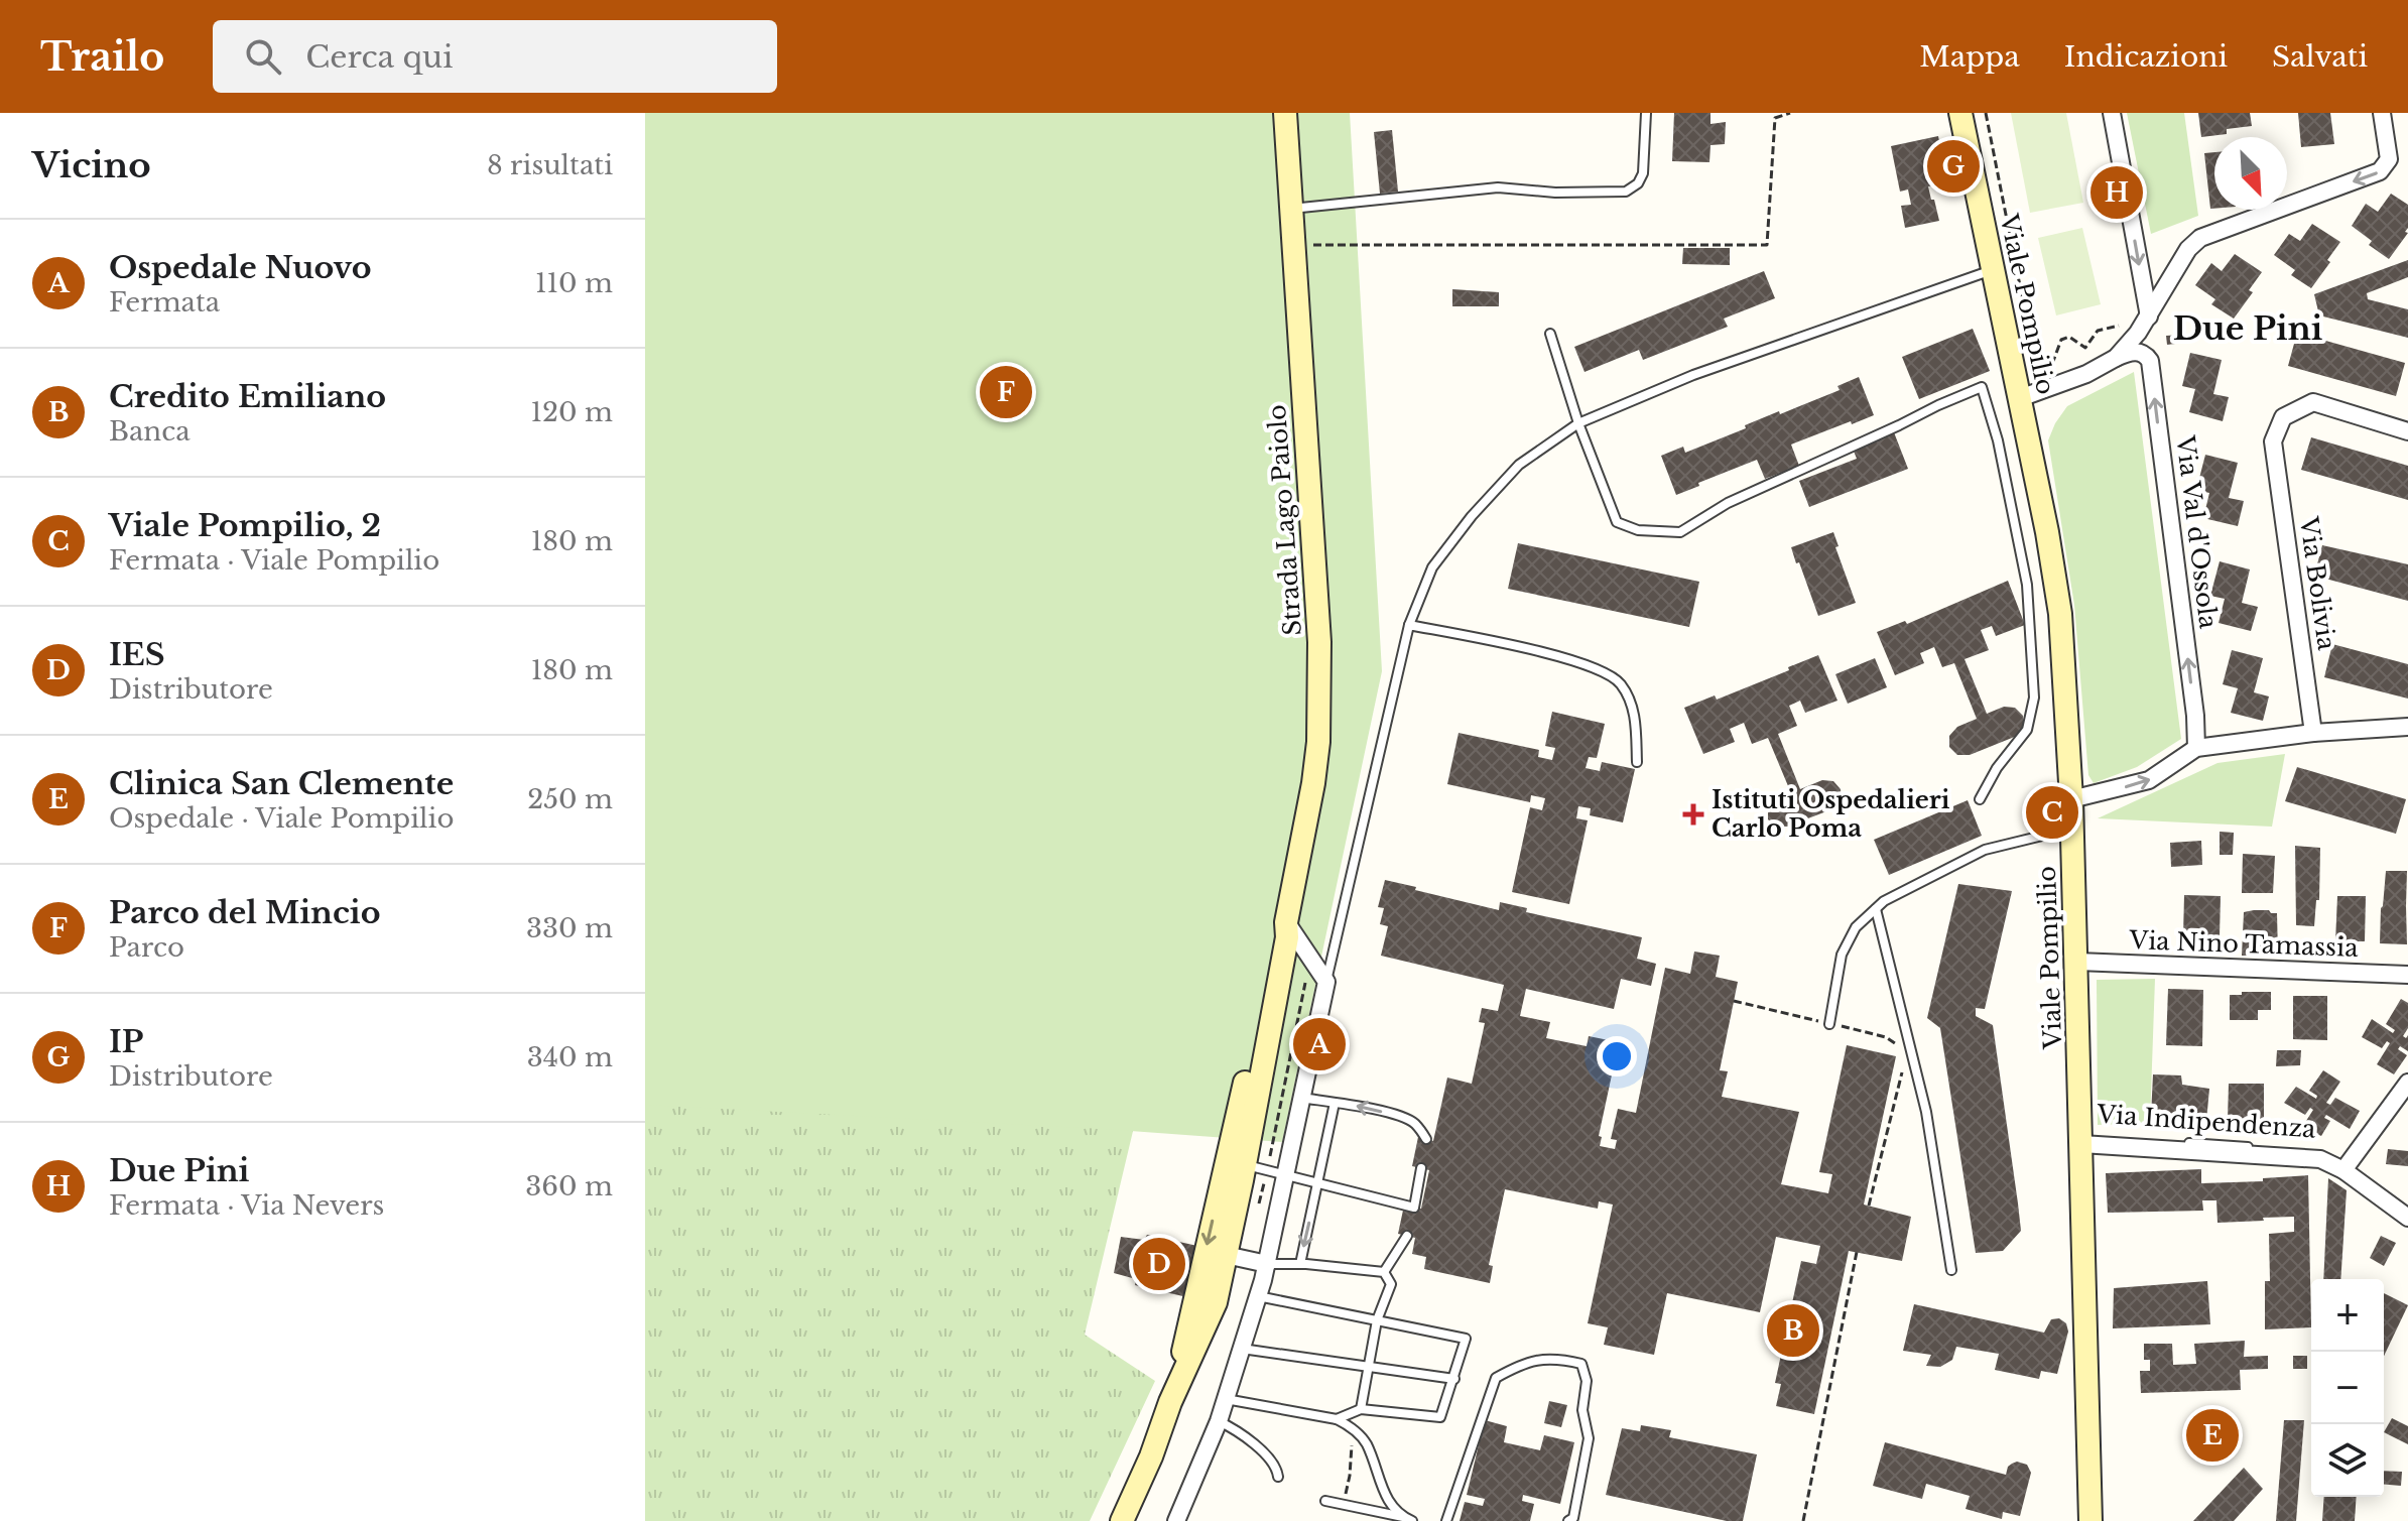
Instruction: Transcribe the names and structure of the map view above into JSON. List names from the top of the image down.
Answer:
{
  "streets": {
    "street": [
      "Viale Pompilio",
      "Strada Lago Paiolo",
      "Via Val d'Ossola",
      "Via Bolivia",
      "Via Nino Tamassia",
      "Via Indipendenza"
    ]
  },
  "crossings": [
    ["Viale Pompilio", "Via Nino Tamassia"],
    ["Viale Pompilio", "Via Indipendenza"]
  ],
  "one_way": ["Via Val d'Ossola"],
  "districts": ["Due Pini"],
  "places": {
    "health": ["Istituti Ospedalieri Carlo Poma"]
  },
  "north": "bottom right",
  "page": {
    "header": "Trailo",
    "search": "Cerca qui",
    "nav": ["Mappa", "Indicazioni", "Salvati"],
    "heading": ["Vicino", "8 risultati"],
    "pins": [
      "G",
      "H",
      "F",
      "C",
      "A",
      "D",
      "B",
      "E"
    ],
    "list": [
      {
        "mark": "A",
        "name": "Ospedale Nuovo",
        "note": "Fermata",
        "value": "110 m"
      },
      {
        "mark": "B",
        "name": "Credito Emiliano",
        "note": "Banca",
        "value": "120 m"
      },
      {
        "mark": "C",
        "name": "Viale Pompilio, 2",
        "note": "Fermata · Viale Pompilio",
        "value": "180 m"
      },
      {
        "mark": "D",
        "name": "IES",
        "note": "Distributore",
        "value": "180 m"
      },
      {
        "mark": "E",
        "name": "Clinica San Clemente",
        "note": "Ospedale · Viale Pompilio",
        "value": "250 m"
      },
      {
        "mark": "F",
        "name": "Parco del Mincio",
        "note": "Parco",
        "value": "330 m"
      },
      {
        "mark": "G",
        "name": "IP",
        "note": "Distributore",
        "value": "340 m"
      },
      {
        "mark": "H",
        "name": "Due Pini",
        "note": "Fermata · Via Nevers",
        "value": "360 m"
      }
    ],
    "map_buttons": ["+", "−"]
  }
}
